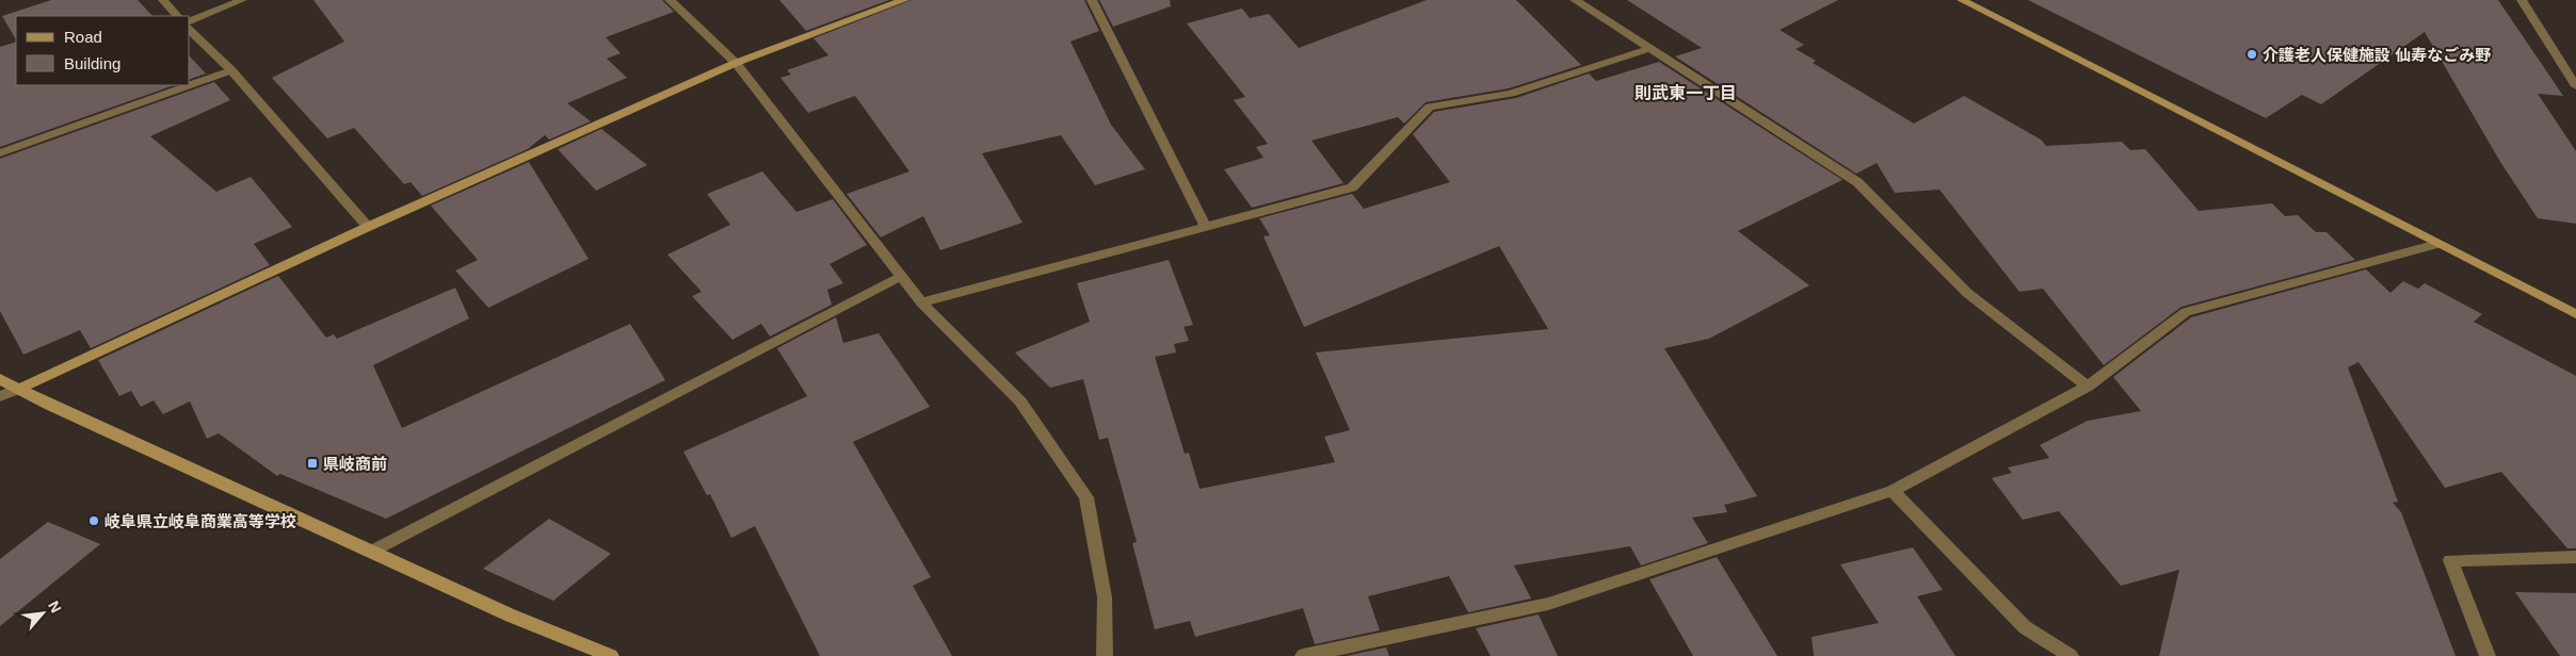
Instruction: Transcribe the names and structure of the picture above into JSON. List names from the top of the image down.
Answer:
{
  "districts": ["則武東一丁目"],
  "places": {
    "other": ["介護老人保健施設 仙寿なごみ野", "岐阜県立岐阜商業高等学校"],
    "transit": ["県岐商前"]
  },
  "legend": ["Road", "Building"],
  "north": "top right"
}
